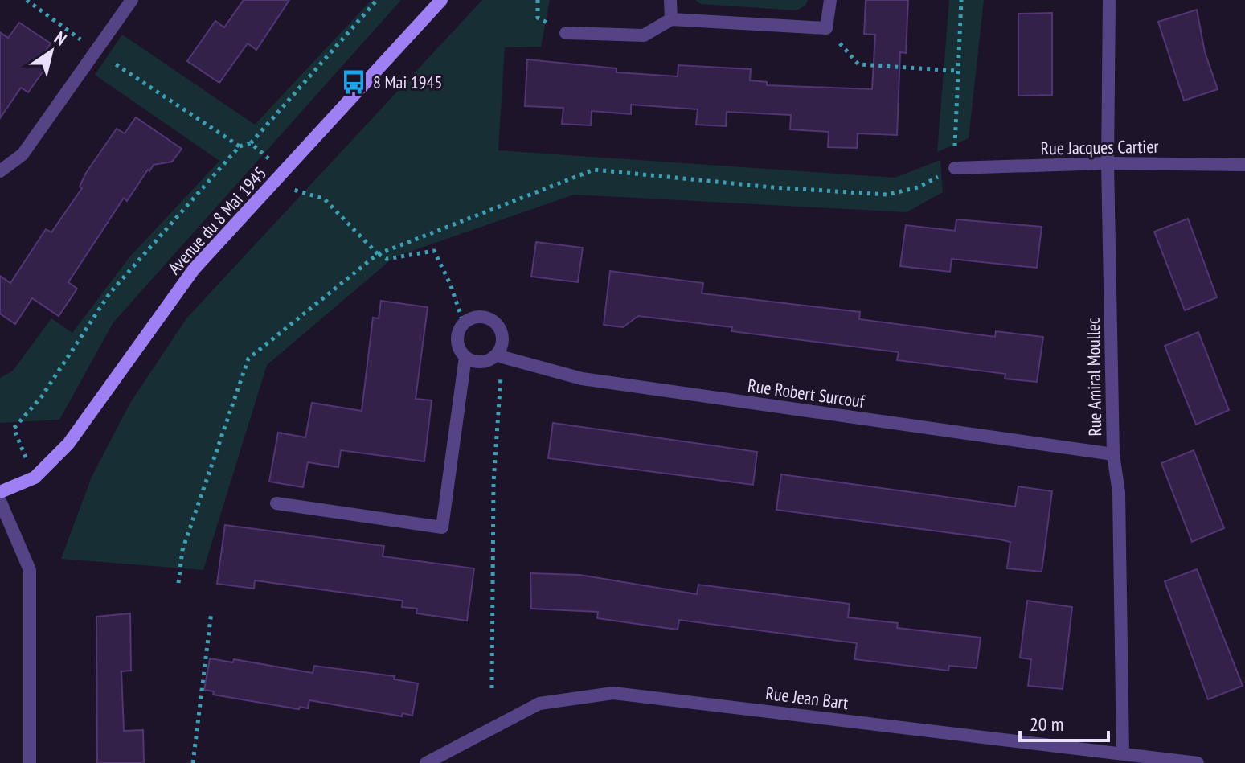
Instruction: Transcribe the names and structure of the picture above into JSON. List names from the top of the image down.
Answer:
{
  "streets": {
    "street": [
      "Rue Jacques Cartier",
      "Avenue du 8 Mai 1945",
      "Rue Amiral Moullec",
      "Rue Robert Surcouf",
      "Rue Jean Bart"
    ]
  },
  "crossings": [
    ["Rue Jacques Cartier", "Rue Amiral Moullec"],
    ["Rue Amiral Moullec", "Rue Robert Surcouf"],
    ["Rue Amiral Moullec", "Rue Jean Bart"]
  ],
  "places": {
    "bus stop": ["8 Mai 1945"]
  },
  "scale_bar": "20 m",
  "north": "top right"
}
